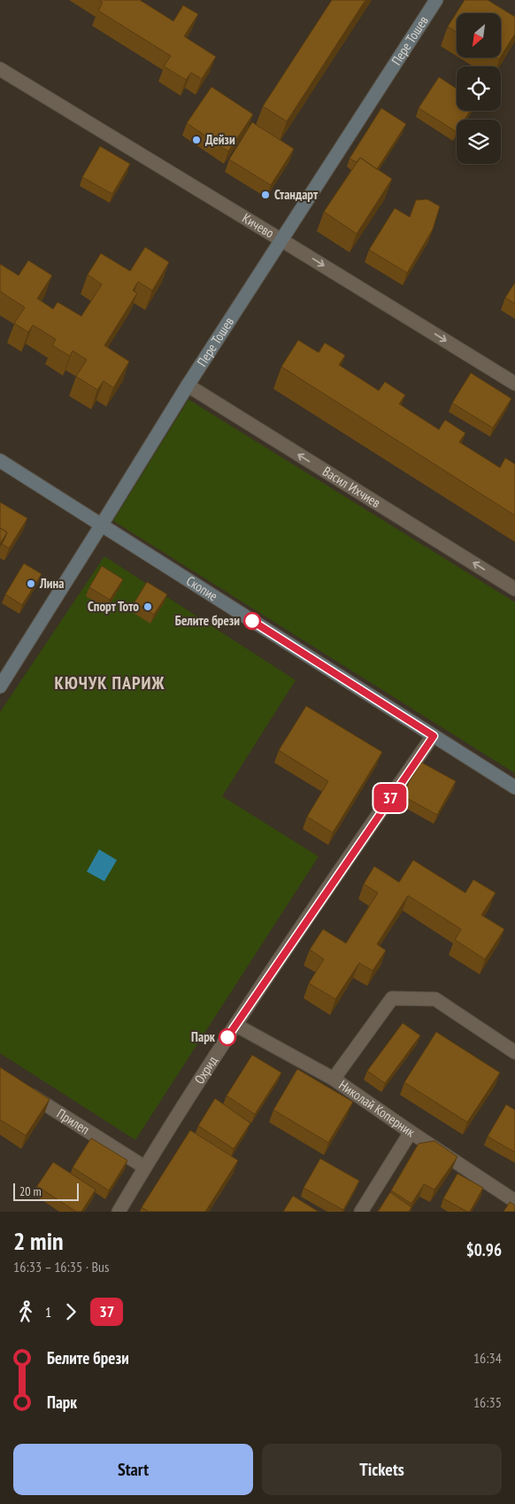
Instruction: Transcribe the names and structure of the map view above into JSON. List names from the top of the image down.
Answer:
{
  "streets": {
    "street": [
      "Пере Тошев",
      "Кичево",
      "Васил Ихчиев",
      "Скопие",
      "Охрид",
      "Николай Коперник",
      "Прилеп"
    ]
  },
  "crossings": [
    ["Пере Тошев", "Кичево"],
    ["Пере Тошев", "Васил Ихчиев"],
    ["Пере Тошев", "Скопие"],
    ["Скопие", "Охрид"],
    ["Охрид", "Николай Коперник"],
    ["Охрид", "Прилеп"]
  ],
  "one_way": ["Кичево", "Васил Ихчиев"],
  "districts": ["КЮЧУК ПАРИЖ"],
  "places": [
    "Дейзи",
    "Стандарт",
    "Лина",
    "Спорт Тото",
    "Белите брези",
    "Парк"
  ],
  "lines": ["bus line 37"],
  "scale_bar": "20 m",
  "north": "bottom left",
  "page": {
    "on_map": "37",
    "scale": "20 m",
    "heading": ["2 min", "16:33 – 16:35 · Bus", "$0.96"],
    "legs": ["1", "37"],
    "list": [
      {
        "name": "Белите брези",
        "value": "16:34"
      },
      {
        "name": "Парк",
        "value": "16:35"
      }
    ],
    "buttons": ["Start", "Tickets"]
  }
}
